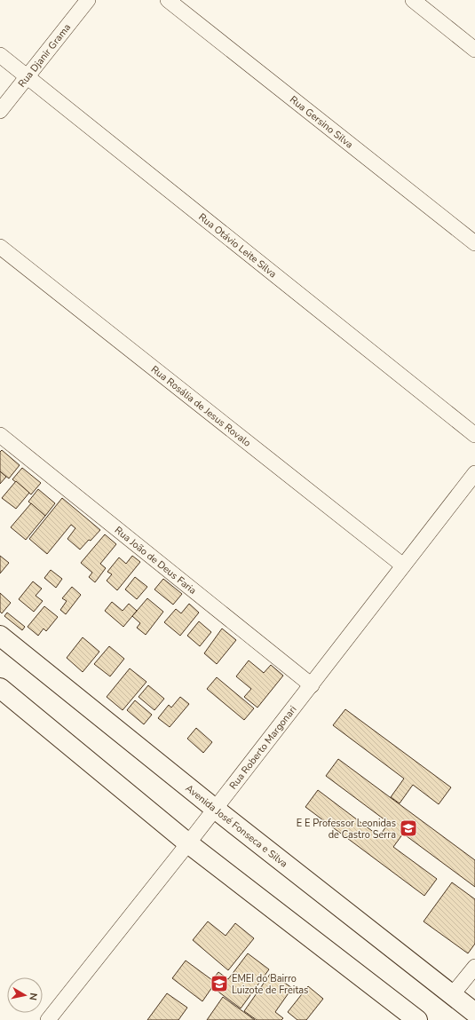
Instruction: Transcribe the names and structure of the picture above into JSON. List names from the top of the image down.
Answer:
{
  "streets": {
    "main road": ["Avenida José Fonseca e Silva"],
    "street": [
      "Rua Djanir Grama",
      "Rua Gersino Silva",
      "Rua Otávio Leite Silva",
      "Rua Rosália de Jesus Rovalo",
      "Rua João de Deus Faria",
      "Rua Roberto Margonari"
    ]
  },
  "crossings": [
    ["Rua Djanir Grama", "Rua Otávio Leite Silva"],
    ["Rua Rosália de Jesus Rovalo", "Rua Roberto Margonari"],
    ["Rua João de Deus Faria", "Rua Roberto Margonari"],
    ["Rua Roberto Margonari", "Avenida José Fonseca e Silva"]
  ],
  "places": {
    "school or university": ["E E Professor Leonidas de Castro Serra", "EMEI do Bairro Luizote de Freitas"]
  },
  "north": "right"
}
